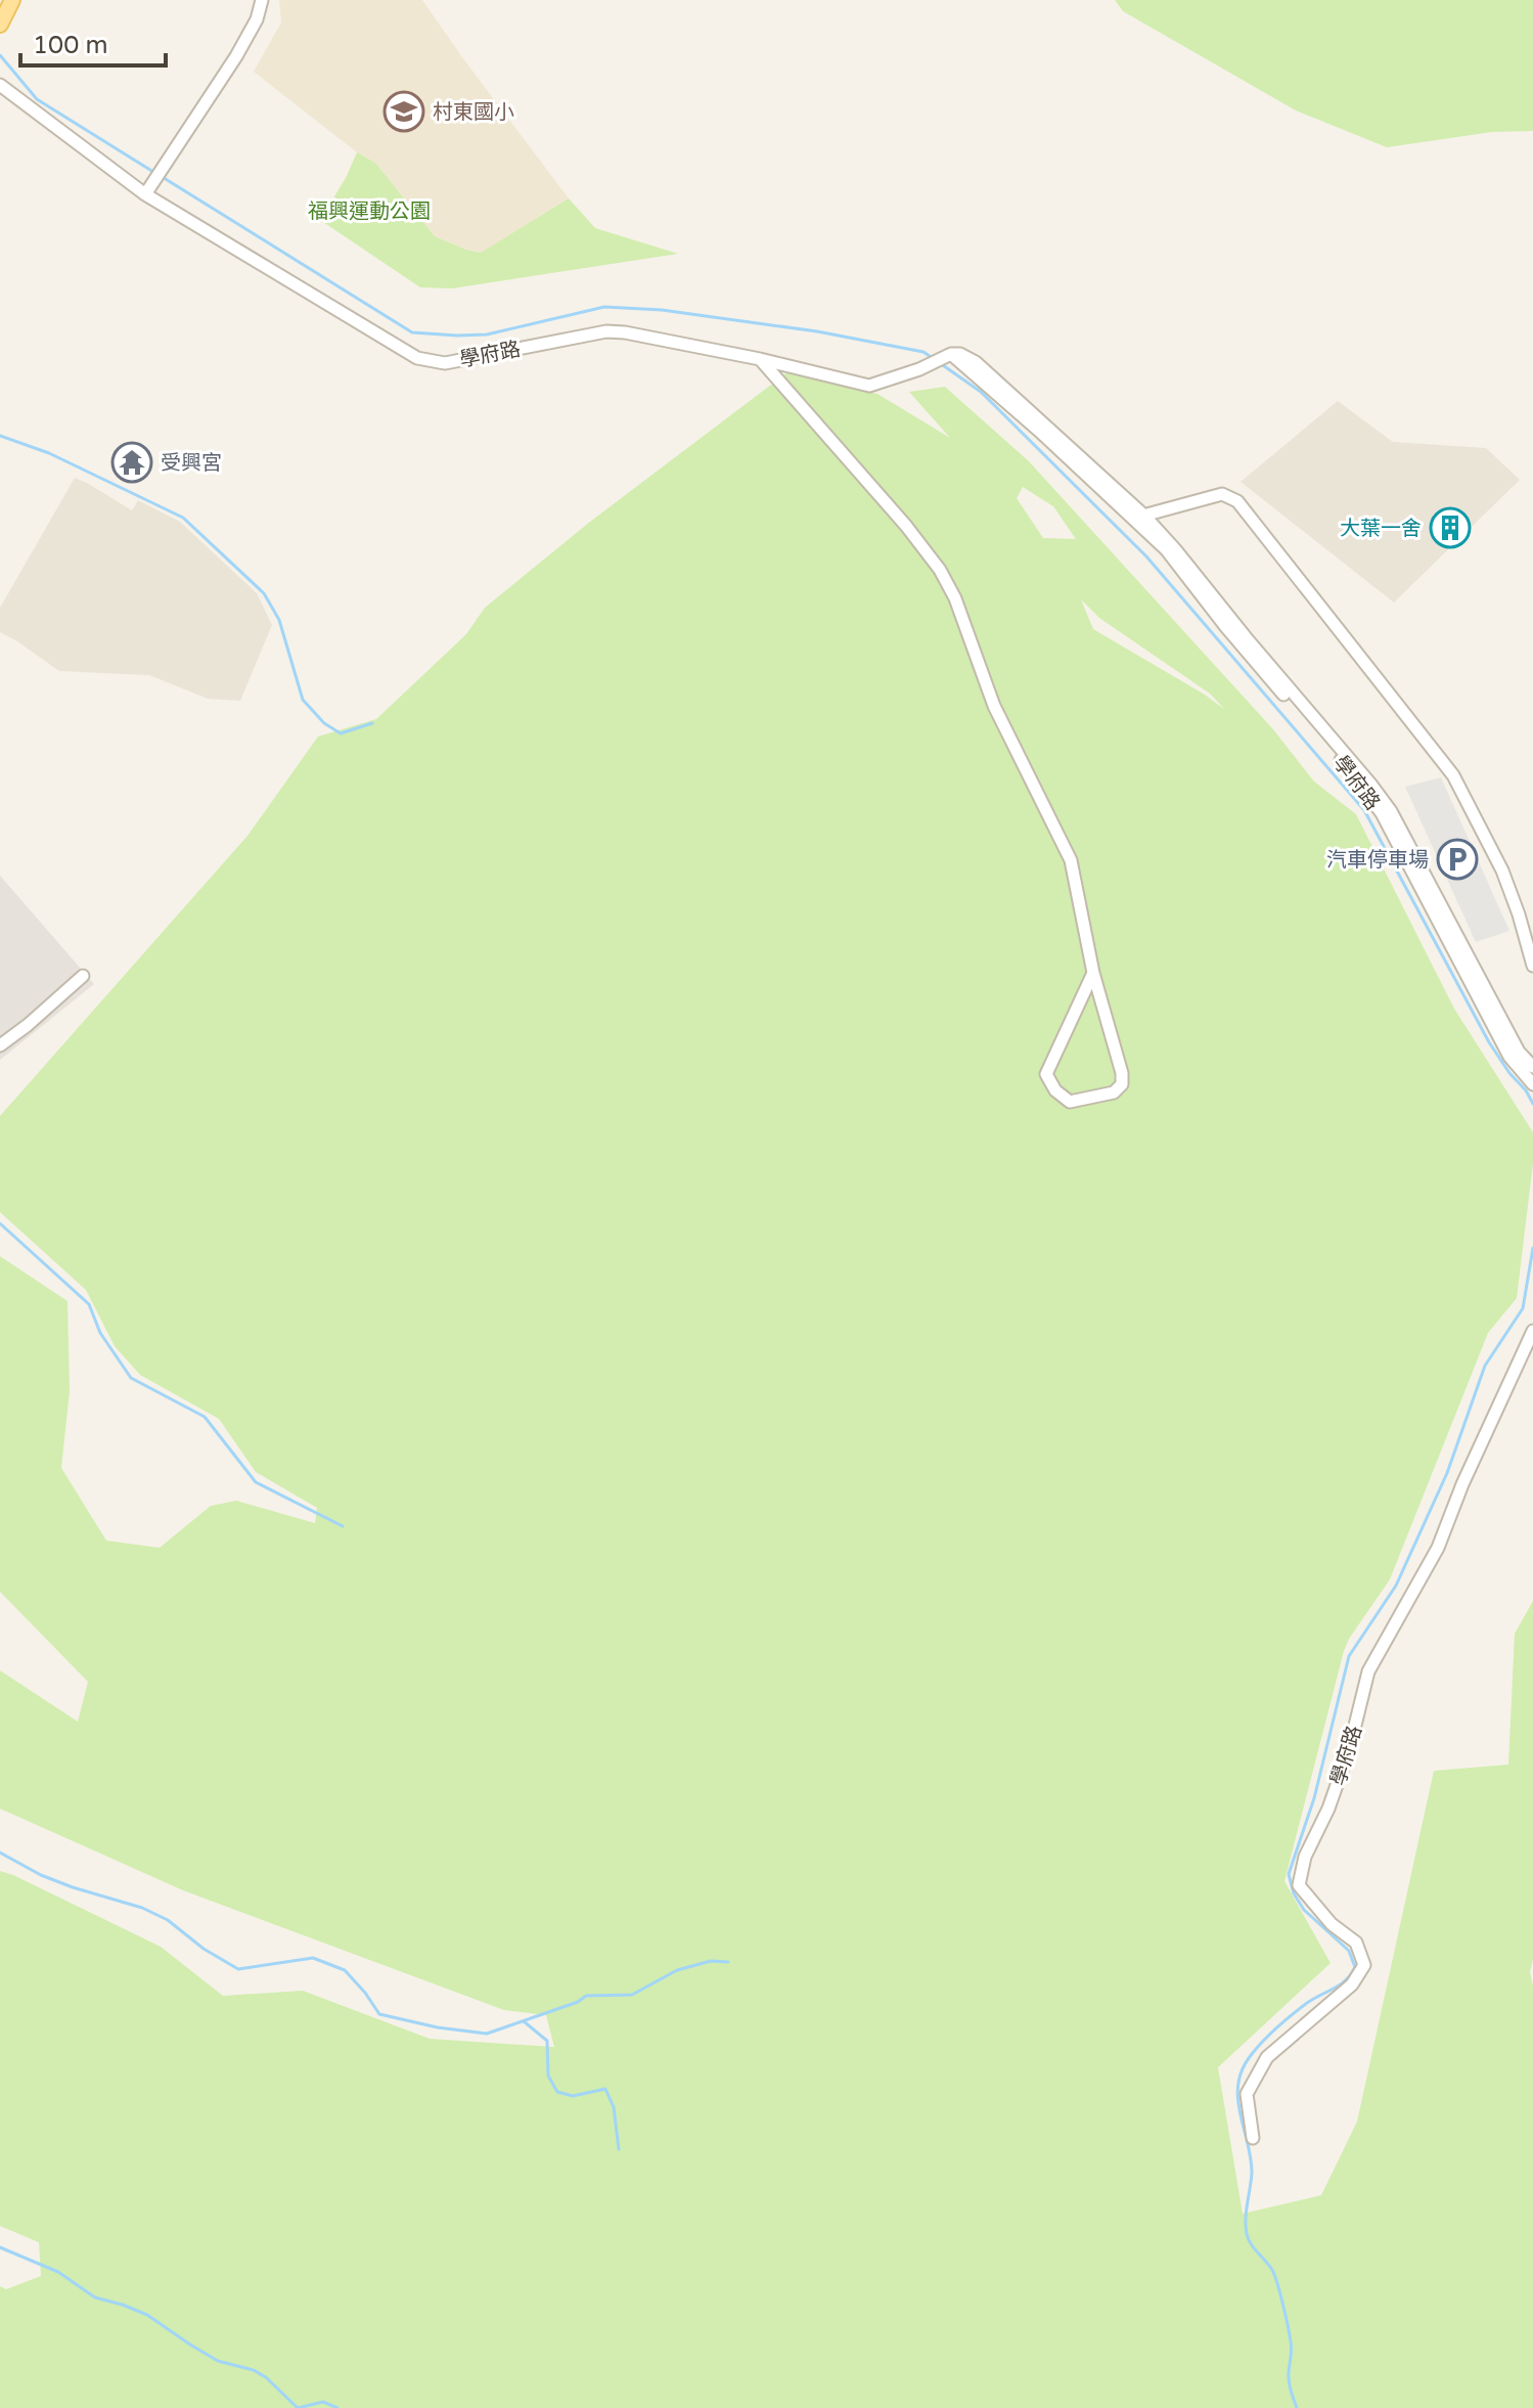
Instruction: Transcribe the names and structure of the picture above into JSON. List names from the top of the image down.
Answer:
{
  "streets": {
    "street": ["學府路"]
  },
  "parks": ["福興運動公園"],
  "places": {
    "school or university": ["村東國小"],
    "temple": ["受興宮"],
    "building": ["大葉一舍"],
    "parking": ["汽車停車場"]
  },
  "scale_bar": "100 m"
}
